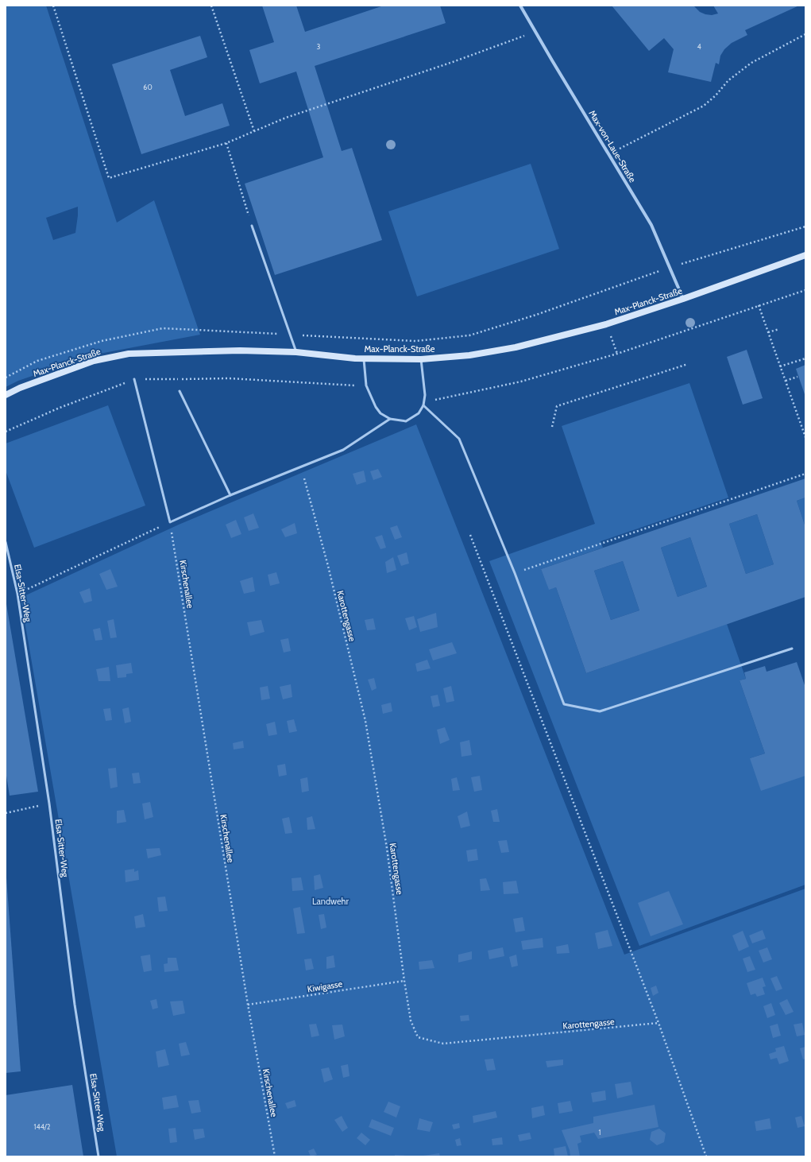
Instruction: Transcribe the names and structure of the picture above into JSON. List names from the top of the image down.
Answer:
{
  "streets": {
    "street": ["Max-von-Laue-Straße", "Max-Planck-Straße"],
    "lane": ["Elsa-Sitter-Weg"],
    "path": ["Kirschenallee", "Karottengasse", "Kiwigasse"]
  },
  "crossings": [
    ["Max-von-Laue-Straße", "Max-Planck-Straße"],
    ["Kirschenallee", "Kiwigasse"],
    ["Karottengasse", "Kiwigasse"]
  ],
  "parks": ["Landwehr"],
  "house_numbers": [
    "3",
    "4",
    "60",
    "144/2",
    "1"
  ]
}
